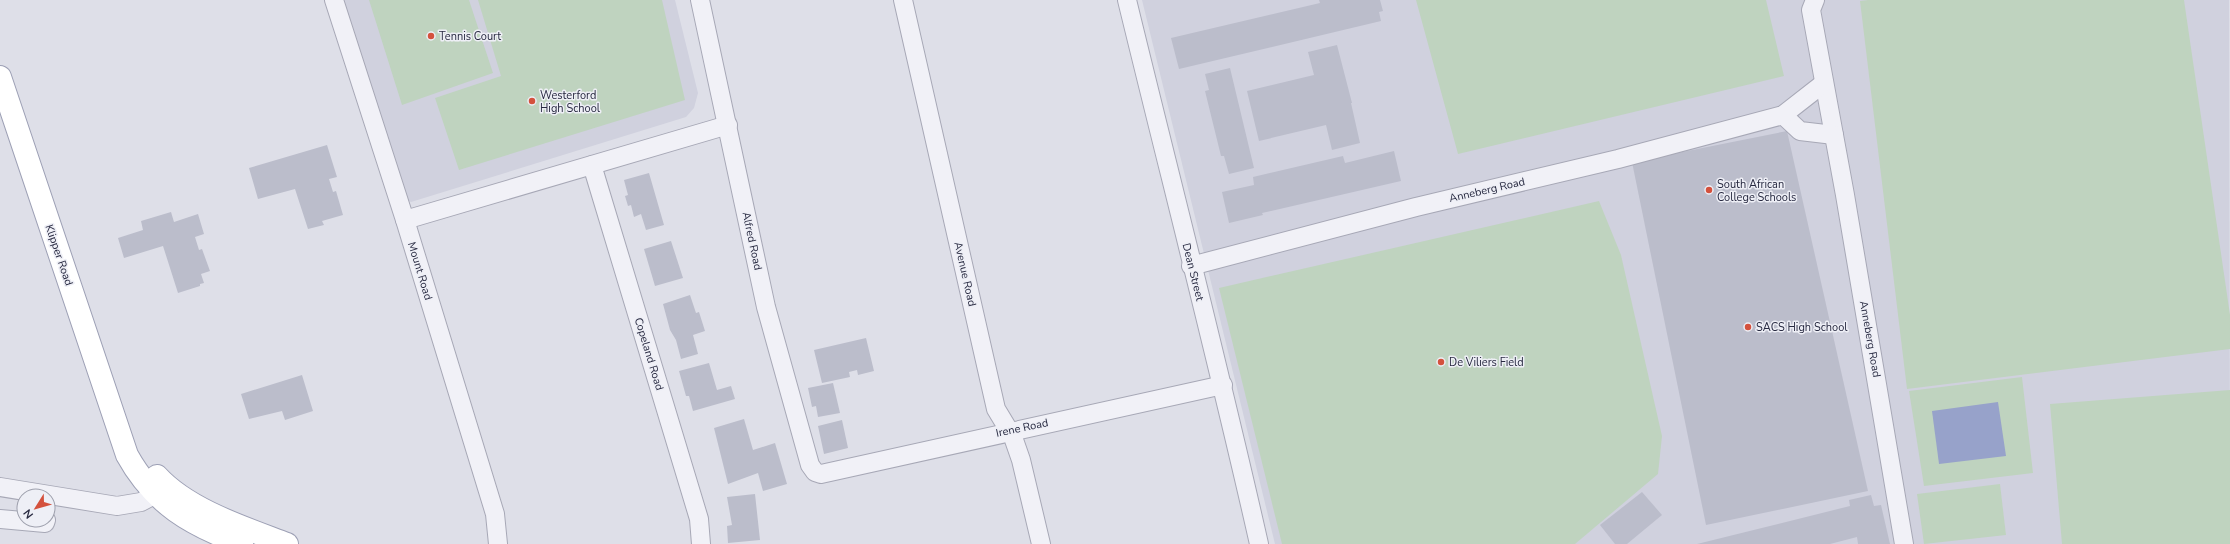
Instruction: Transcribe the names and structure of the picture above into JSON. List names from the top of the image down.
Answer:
{
  "streets": {
    "main road": ["Klipper Road"],
    "street": [
      "Anneberg Road",
      "Alfred Road",
      "Mount Road",
      "Dean Street",
      "Avenue Road",
      "Copeland Road",
      "Irene Road"
    ]
  },
  "crossings": [
    ["Anneberg Road", "Dean Street"],
    ["Alfred Road", "Irene Road"],
    ["Dean Street", "Irene Road"],
    ["Avenue Road", "Irene Road"]
  ],
  "places": [
    "Tennis Court",
    "Westerford High School",
    "South African College Schools",
    "SACS High School",
    "De Viliers Field"
  ],
  "north": "bottom left"
}
